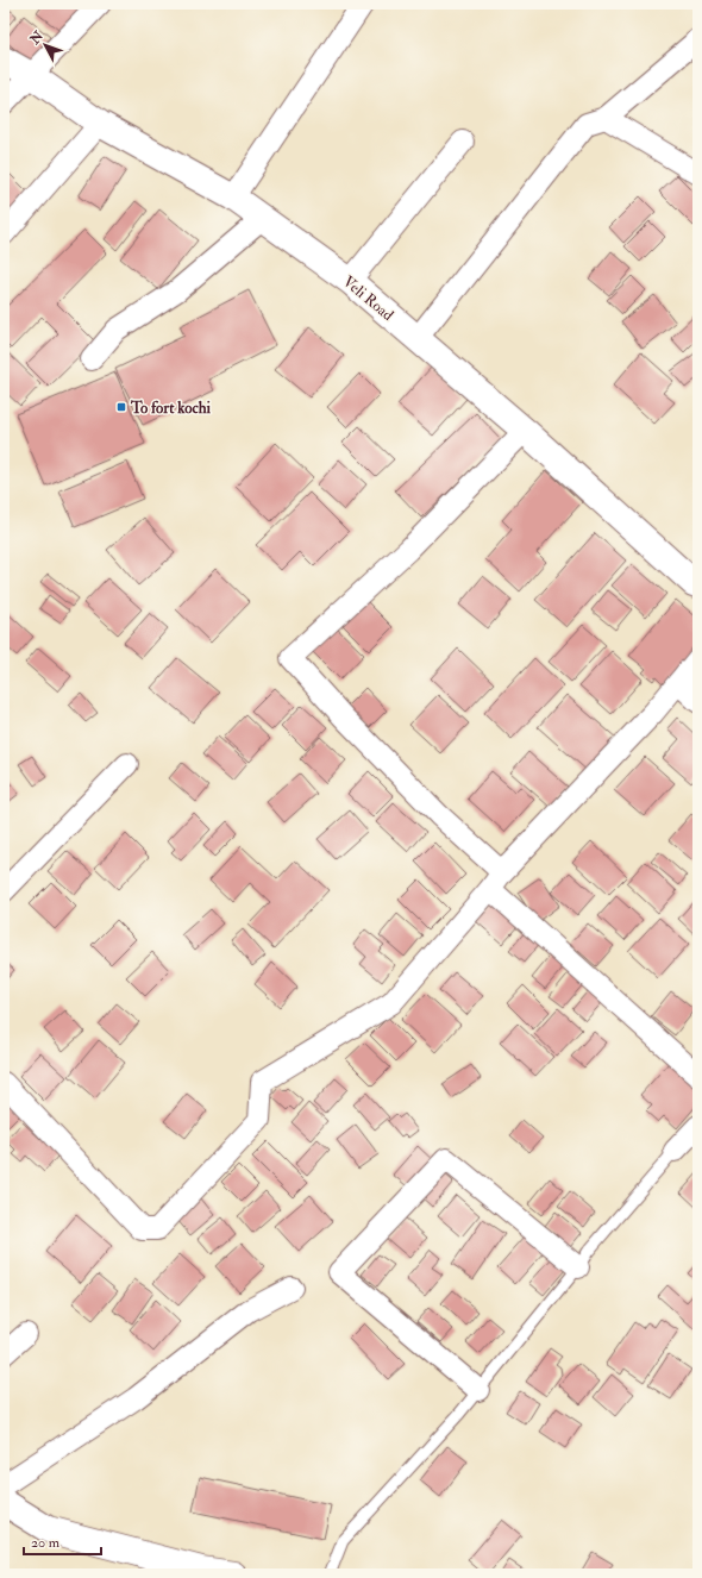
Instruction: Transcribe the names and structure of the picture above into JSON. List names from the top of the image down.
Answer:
{
  "streets": {
    "main road": ["Veli Road"]
  },
  "places": {
    "transit": ["To fort kochi"]
  },
  "scale_bar": "20 m",
  "north": "top left"
}
